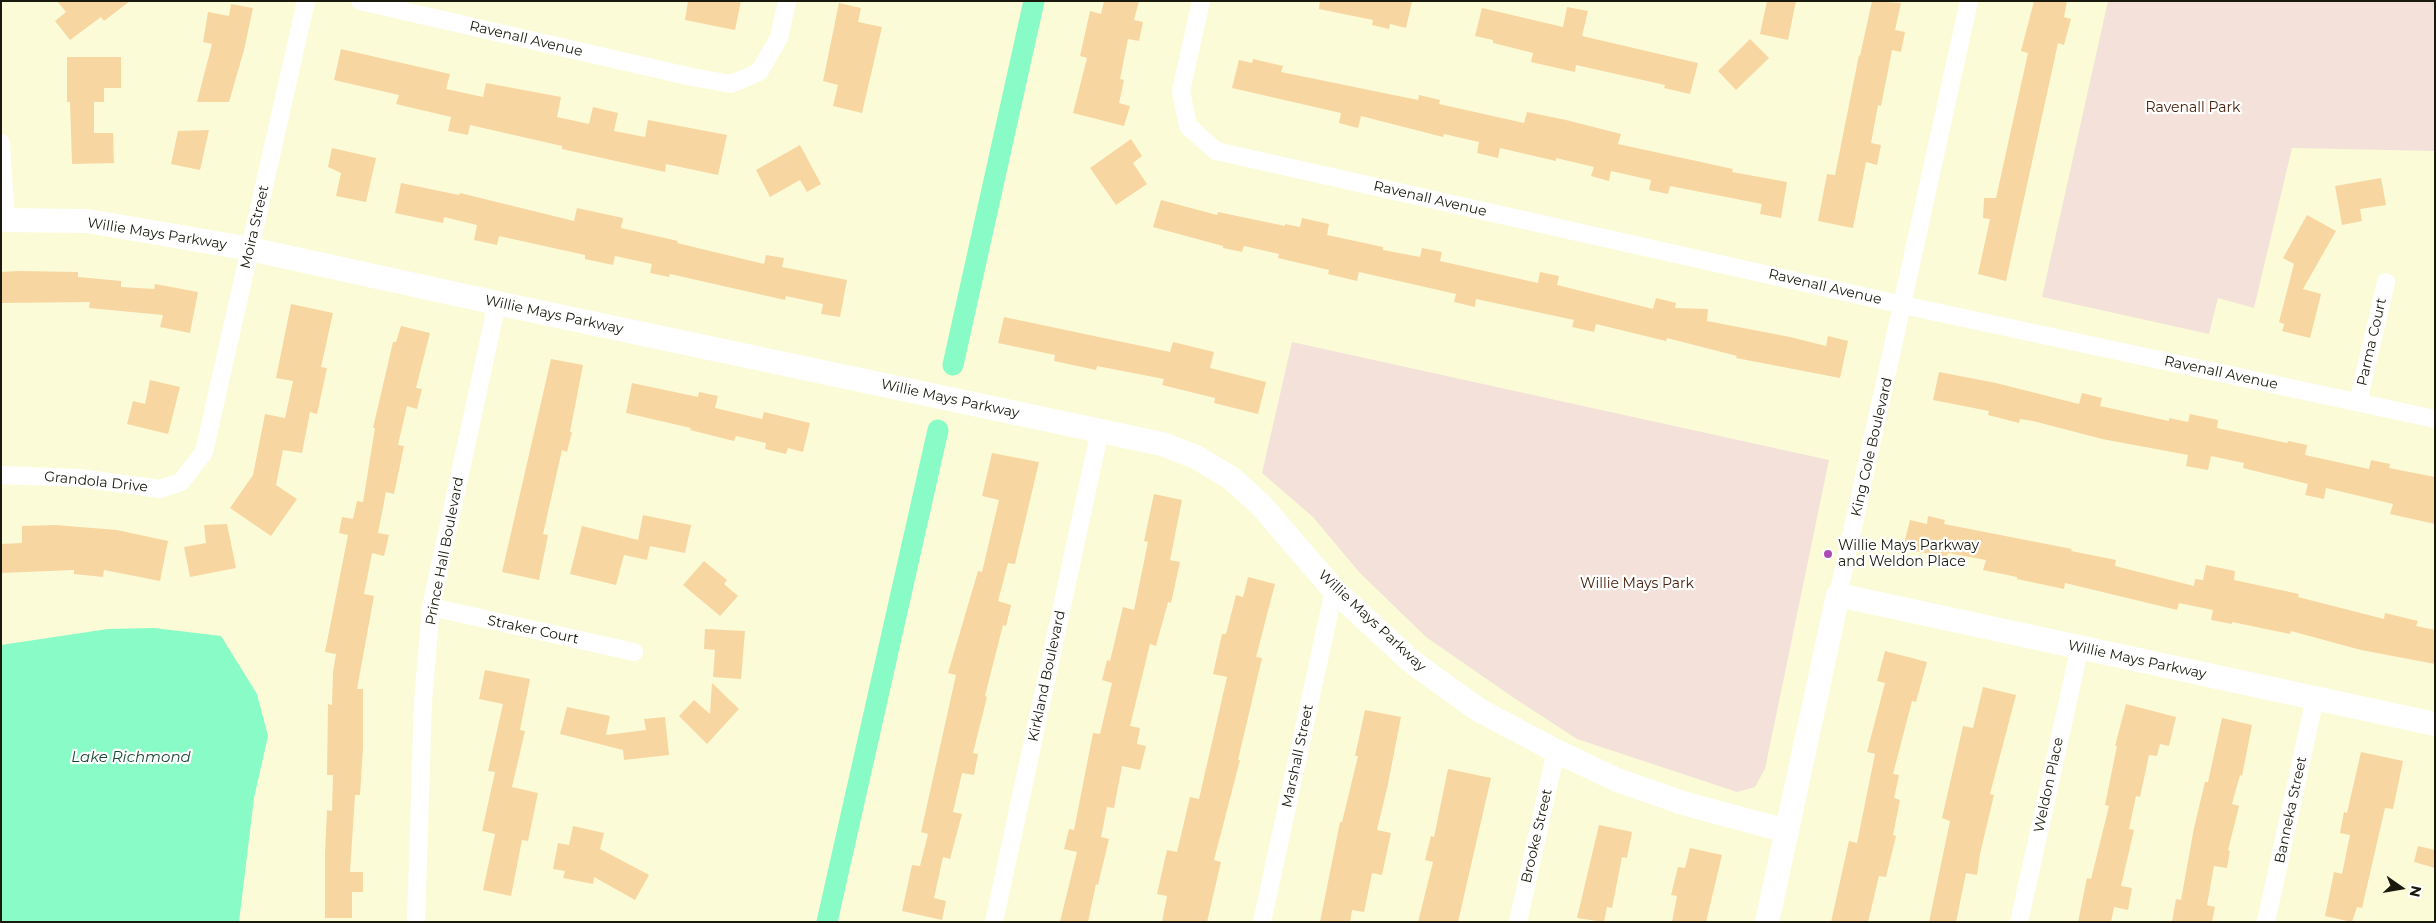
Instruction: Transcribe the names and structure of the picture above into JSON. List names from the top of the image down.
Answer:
{
  "streets": {
    "street": [
      "Ravenall Avenue",
      "Moira Street",
      "Willie Mays Parkway",
      "Parma Court",
      "King Cole Boulevard",
      "Grandola Drive",
      "Prince Hall Boulevard",
      "Straker Court",
      "Kirkland Boulevard",
      "Marshall Street",
      "Weldon Place",
      "Banneka Street",
      "Brooke Street"
    ]
  },
  "crossings": [
    ["Ravenall Avenue", "Parma Court"],
    ["Ravenall Avenue", "King Cole Boulevard"],
    ["Moira Street", "Willie Mays Parkway"],
    ["Moira Street", "Grandola Drive"],
    ["Willie Mays Parkway", "King Cole Boulevard"],
    ["Willie Mays Parkway", "Prince Hall Boulevard"],
    ["Willie Mays Parkway", "Kirkland Boulevard"],
    ["Willie Mays Parkway", "Marshall Street"],
    ["Willie Mays Parkway", "Weldon Place"],
    ["Willie Mays Parkway", "Banneka Street"],
    ["Willie Mays Parkway", "Brooke Street"],
    ["Prince Hall Boulevard", "Straker Court"]
  ],
  "water": ["Lake Richmond"],
  "parks": ["Ravenall Park", "Willie Mays Park"],
  "places": ["Willie Mays Parkway and Weldon Place"],
  "north": "right"
}
